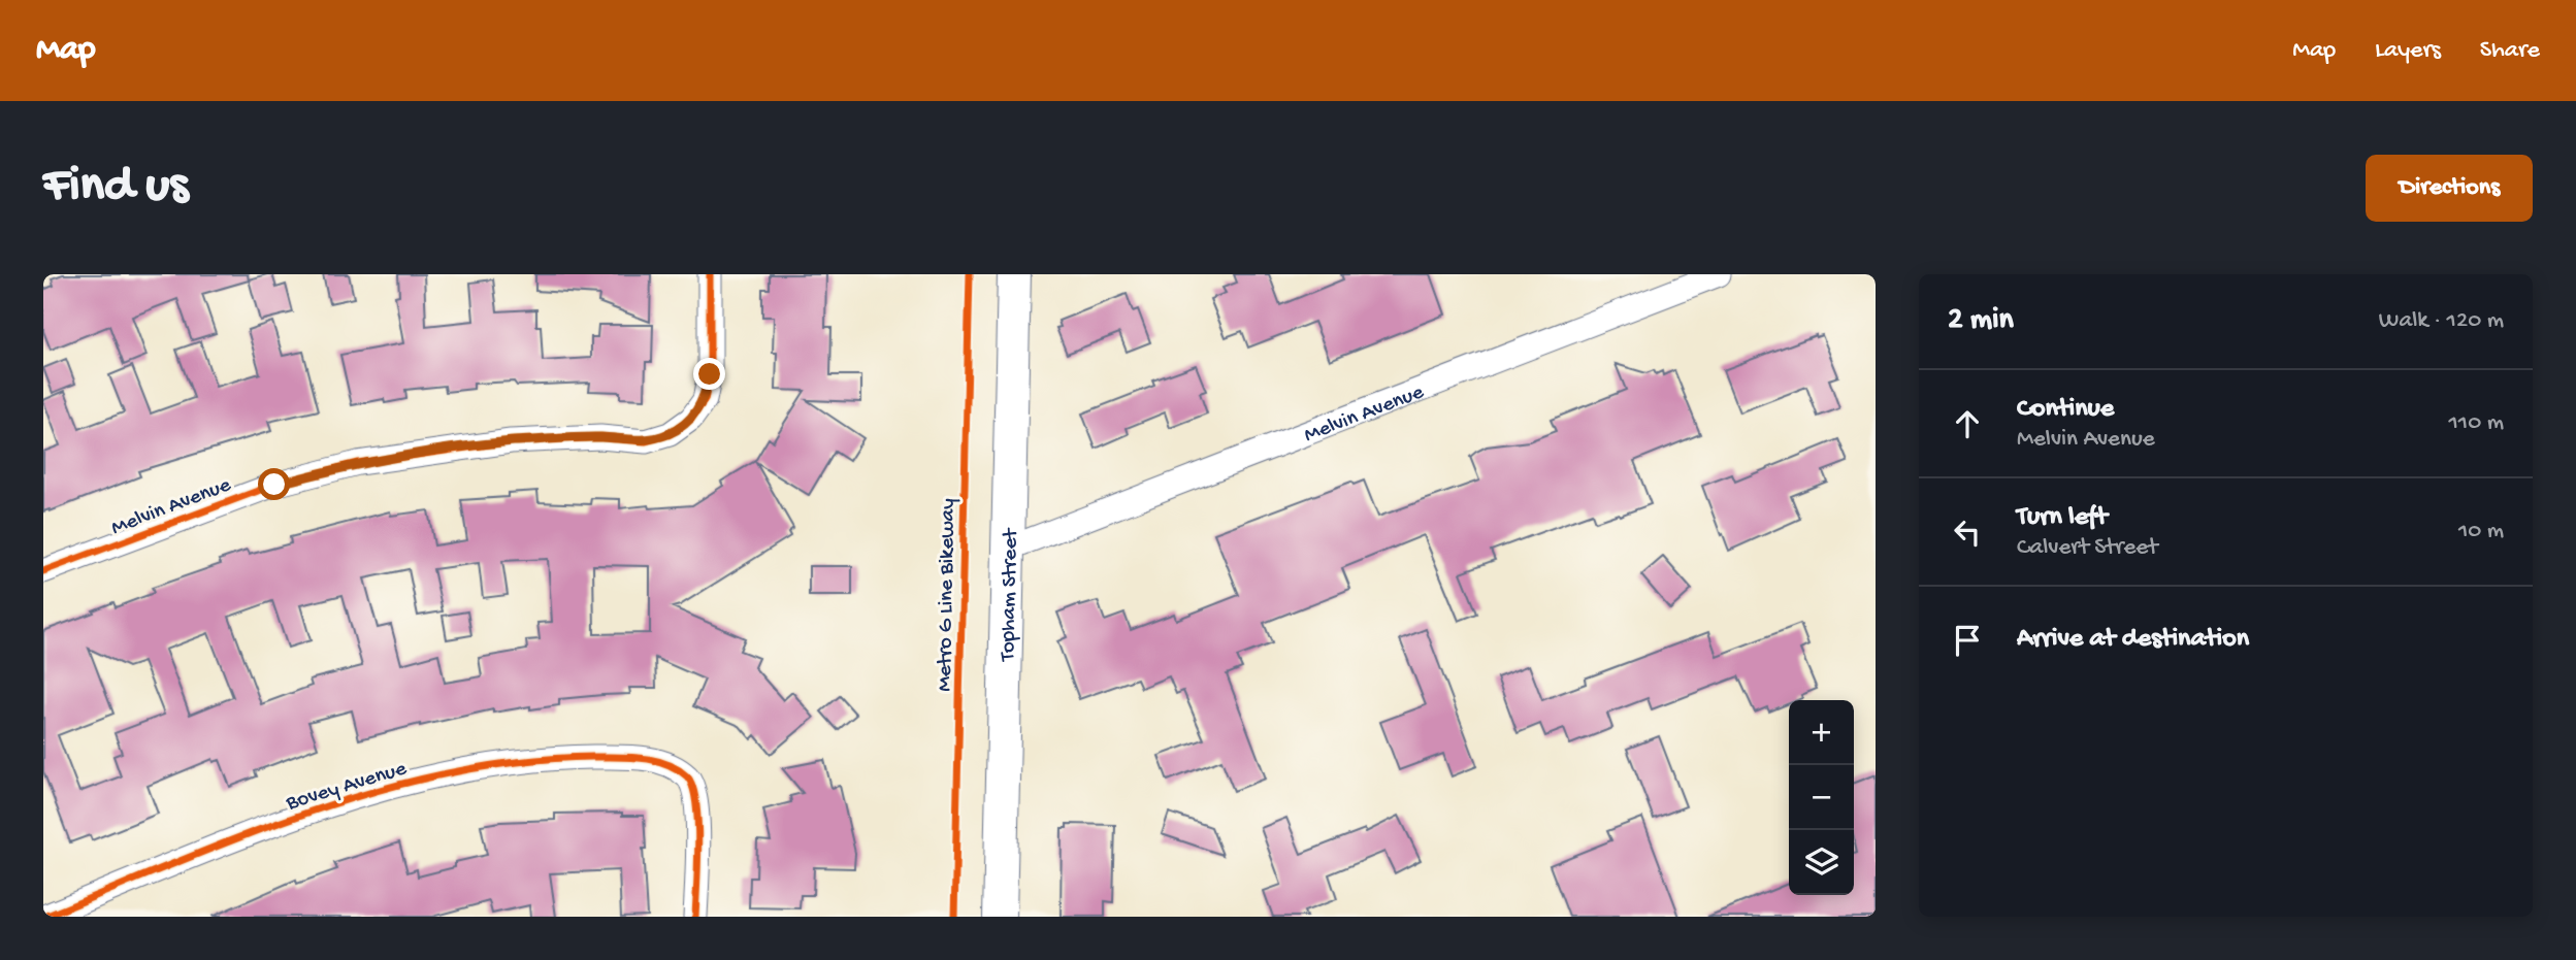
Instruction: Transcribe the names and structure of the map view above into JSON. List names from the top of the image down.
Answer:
{
  "streets": {
    "main road": ["Topham Street"],
    "street": ["Melvin Avenue", "Bovey Avenue"],
    "cycle path": ["Metro G Line Bikeway"]
  },
  "crossings": [
    ["Melvin Avenue", "Topham Street"]
  ],
  "page": {
    "header": "Map",
    "nav": ["Map", "Layers", "Share"],
    "buttons": "Directions",
    "title": "Find us",
    "heading": ["2 min", "Walk · 120 m"],
    "list": [
      ["Continue", "Melvin Avenue", "110 m"],
      ["Turn left", "Calvert Street", "10 m"],
      "Arrive at destination"
    ],
    "map_buttons": ["+", "−"]
  }
}
